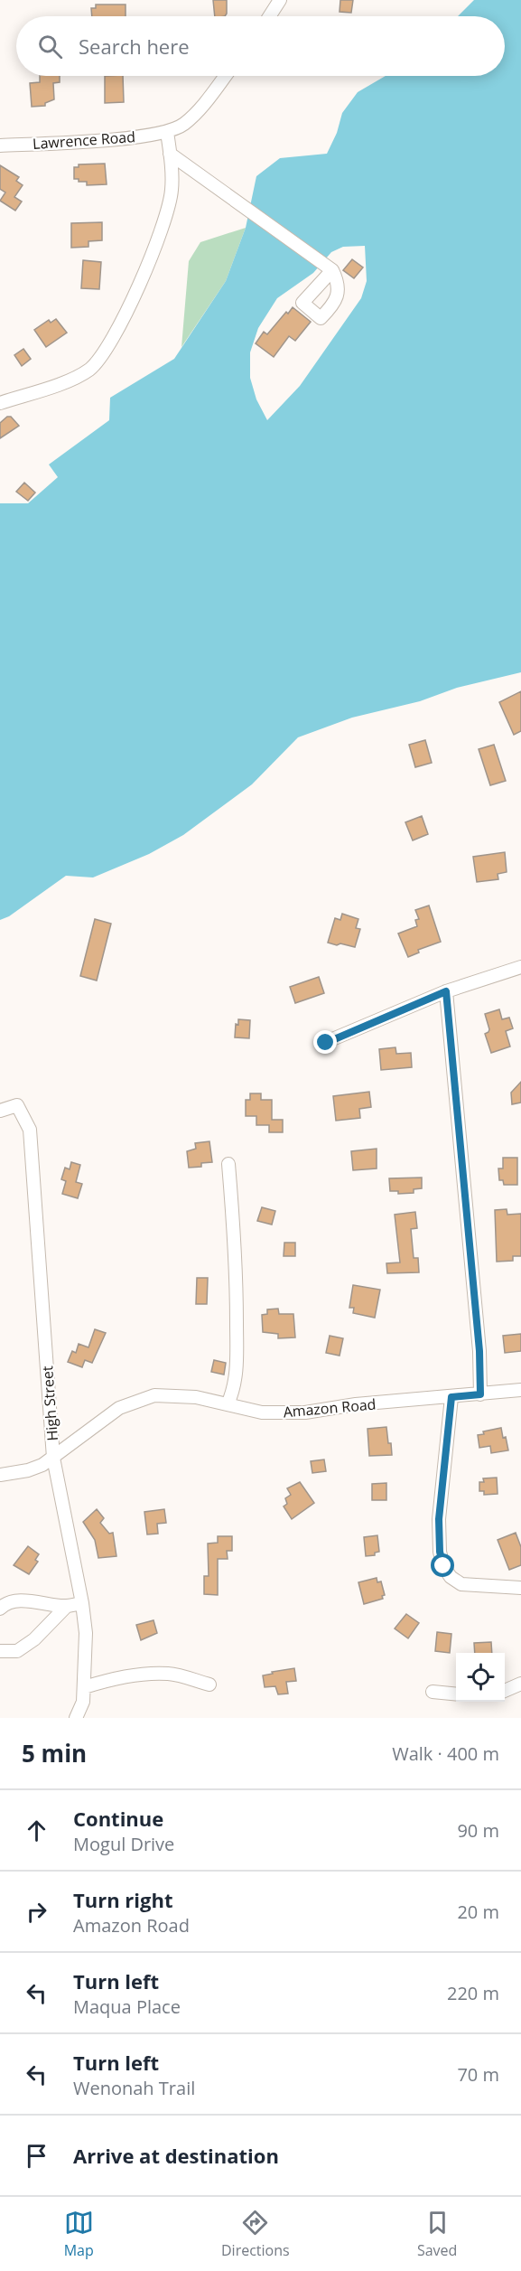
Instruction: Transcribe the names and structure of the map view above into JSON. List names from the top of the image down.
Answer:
{
  "streets": {
    "street": ["Lawrence Road", "High Street", "Amazon Road"]
  },
  "crossings": [
    ["High Street", "Amazon Road"]
  ],
  "page": {
    "search": "Search here",
    "heading": ["5 min", "Walk · 400 m"],
    "list": [
      ["Continue", "Mogul Drive", "90 m"],
      ["Turn right", "Amazon Road", "20 m"],
      ["Turn left", "Maqua Place", "220 m"],
      ["Turn left", "Wenonah Trail", "70 m"],
      "Arrive at destination"
    ],
    "nav": ["Map", "Directions", "Saved"]
  }
}
